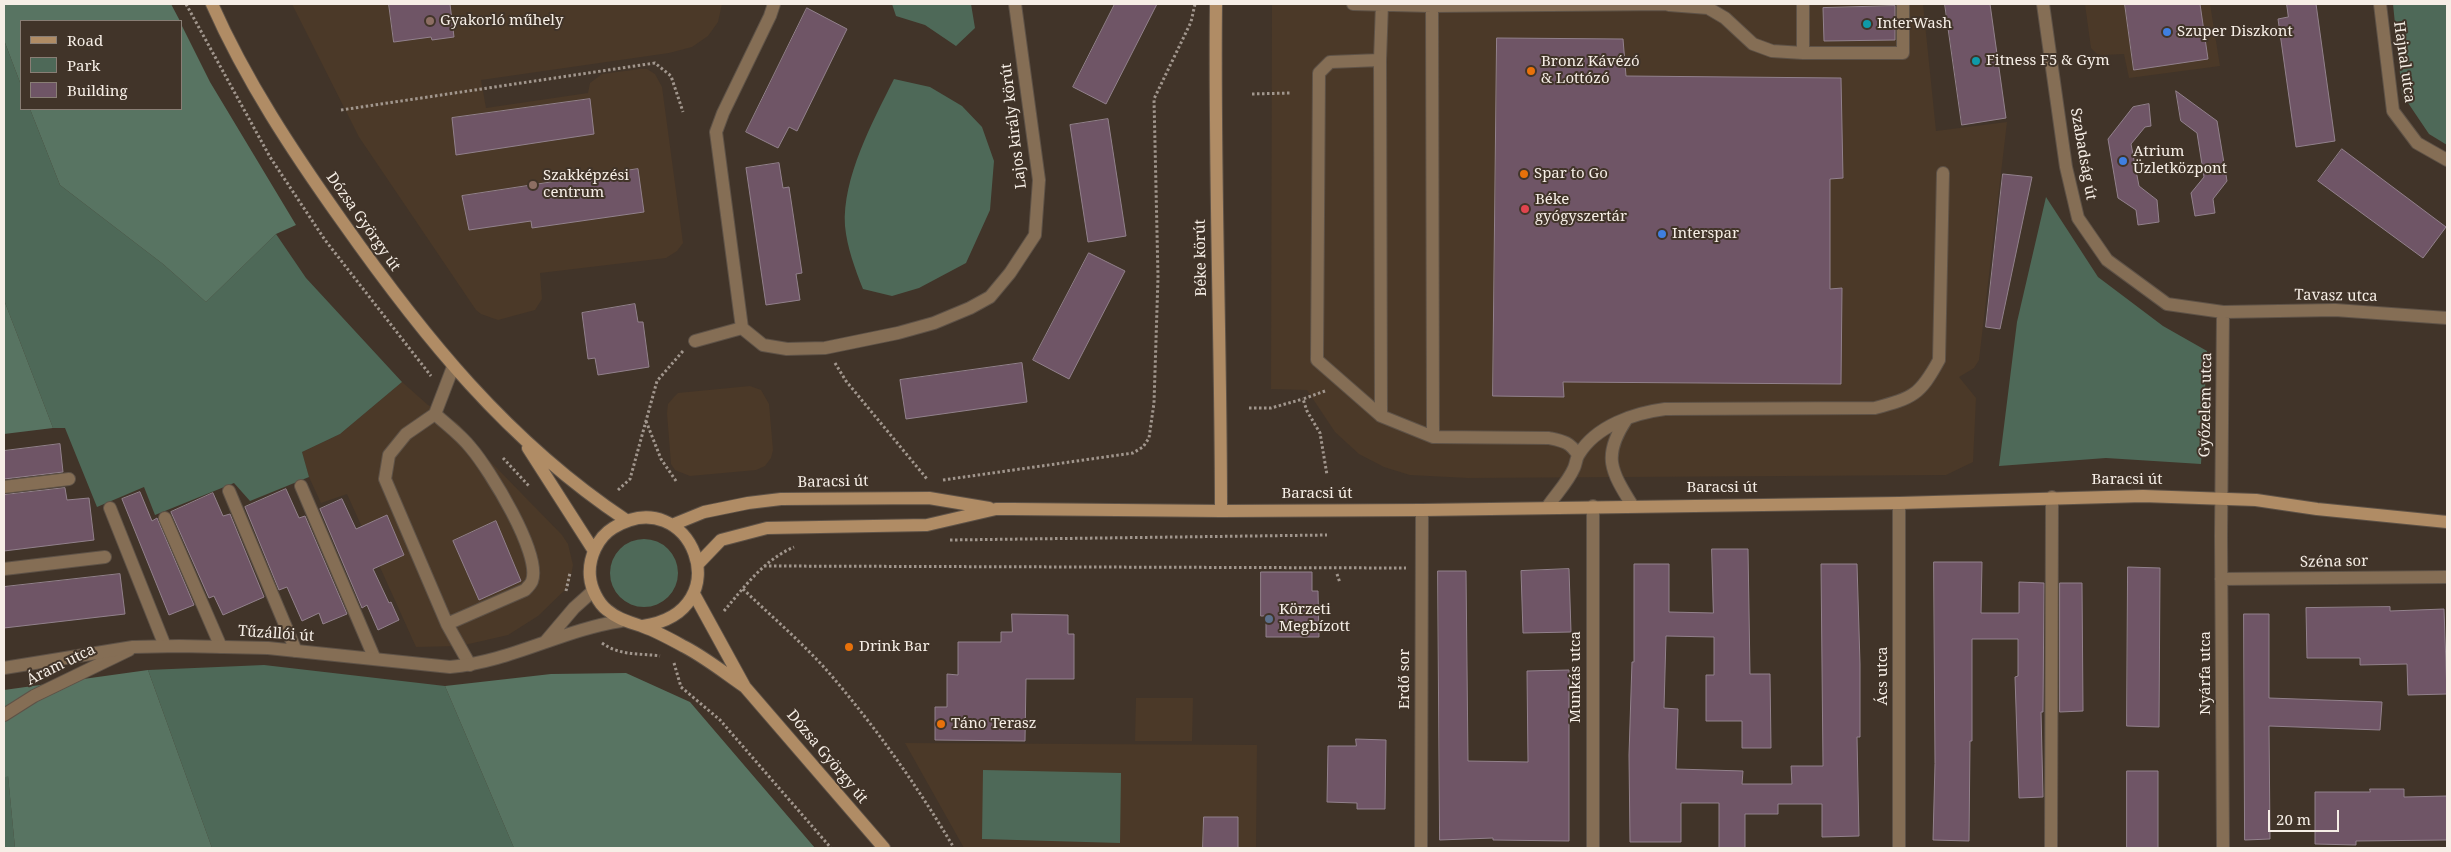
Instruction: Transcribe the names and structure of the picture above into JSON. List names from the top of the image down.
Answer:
{
  "streets": {
    "street": [
      "Hajnal utca",
      "Lajos király körút",
      "Szabadság út",
      "Dózsa György út",
      "Béke körút",
      "Tavasz utca",
      "Győzelem utca",
      "Baracsi út",
      "Széna sor",
      "Tűzállói út",
      "Áram utca",
      "Nyárfa utca",
      "Ács utca",
      "Munkás utca",
      "Erdő sor"
    ]
  },
  "crossings": [
    ["Szabadság út", "Tavasz utca"],
    ["Szabadság út", "Győzelem utca"],
    ["Dózsa György út", "Baracsi út"],
    ["Dózsa György út", "Tűzállói út"],
    ["Béke körút", "Baracsi út"],
    ["Tavasz utca", "Győzelem utca"],
    ["Győzelem utca", "Baracsi út"],
    ["Győzelem utca", "Nyárfa utca"],
    ["Baracsi út", "Tűzállói út"],
    ["Baracsi út", "Nyárfa utca"],
    ["Baracsi út", "Ács utca"],
    ["Baracsi út", "Munkás utca"],
    ["Baracsi út", "Erdő sor"],
    ["Széna sor", "Nyárfa utca"],
    ["Tűzállói út", "Áram utca"]
  ],
  "places": [
    "Gyakorló műhely",
    "InterWash",
    "Szuper Diszkont",
    "Fitness F5 & Gym",
    "Bronz Kávézó & Lottózó",
    "Atrium Üzletközpont",
    "Spar to Go",
    "Szakképzési centrum",
    "Béke gyógyszertár",
    "Interspar",
    "Körzeti Megbízott",
    "Drink Bar",
    "Táno Terasz"
  ],
  "legend": ["Road", "Park", "Building"],
  "scale_bar": "20 m"
}
